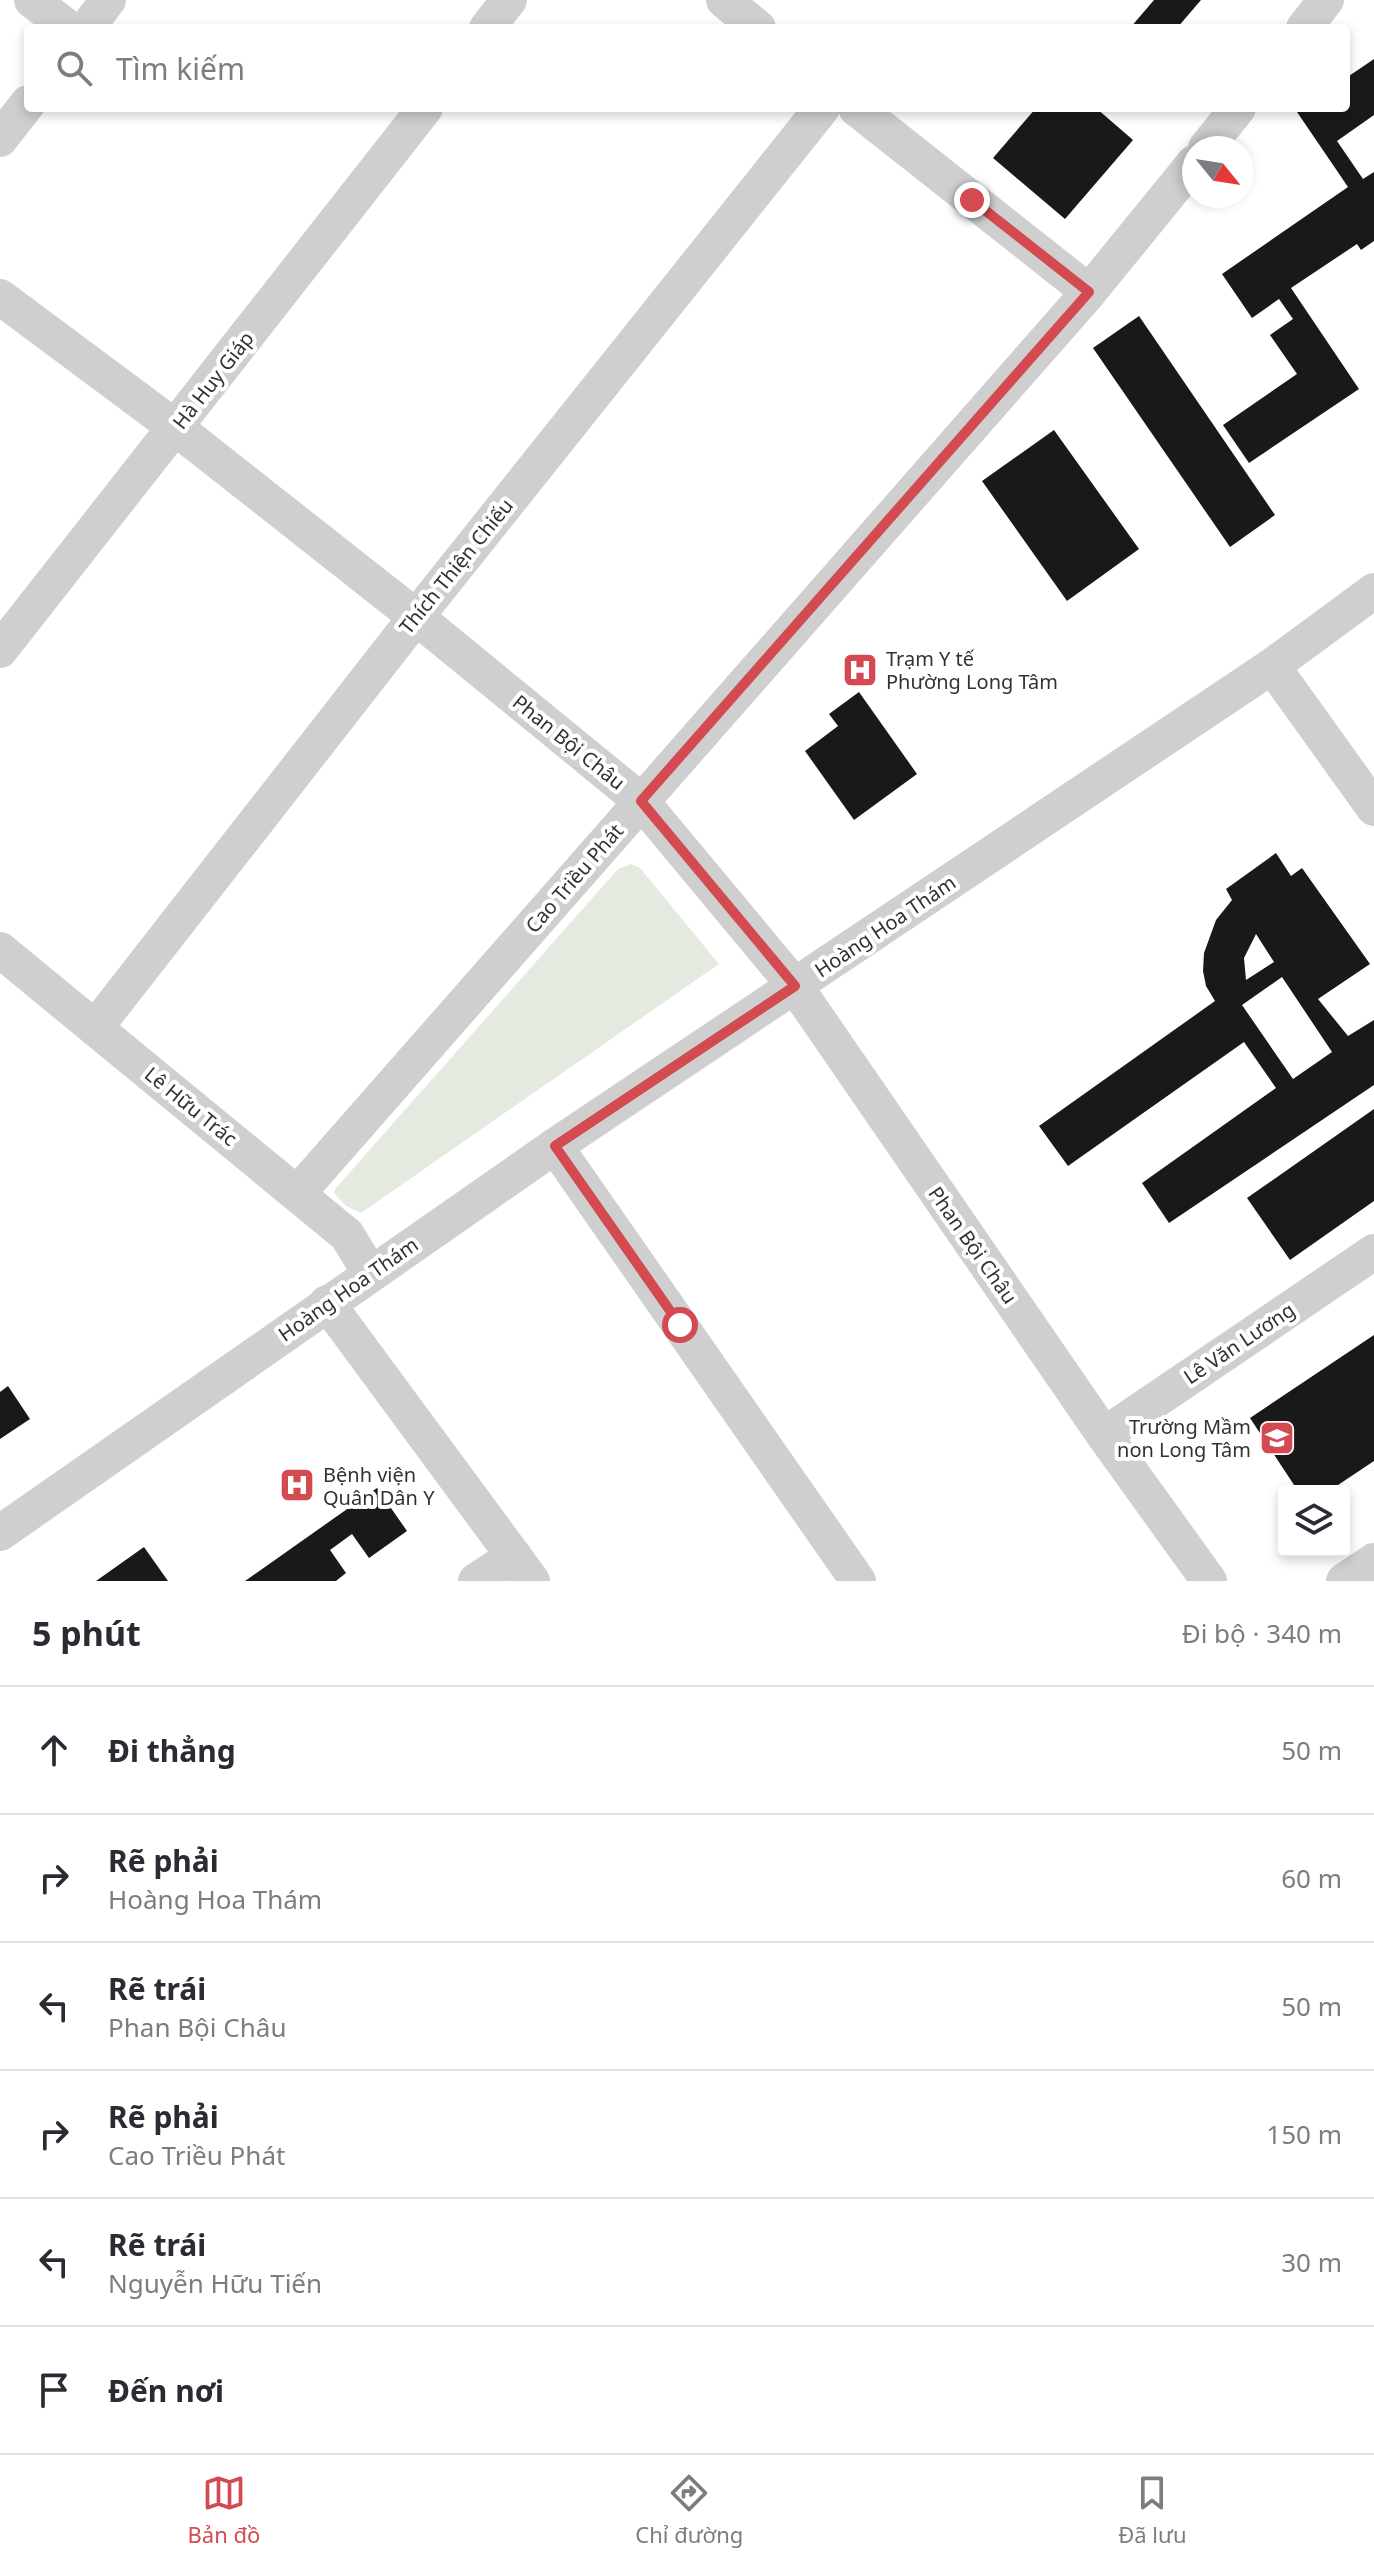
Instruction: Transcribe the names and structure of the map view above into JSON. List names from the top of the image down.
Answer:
{
  "streets": {
    "street": [
      "Hà Huy Giáp",
      "Thích Thiện Chiếu",
      "Phan Bội Châu",
      "Cao Triều Phát",
      "Hoàng Hoa Thám",
      "Lê Hữu Trác",
      "Lê Văn Lương"
    ]
  },
  "crossings": [
    ["Hà Huy Giáp", "Phan Bội Châu"],
    ["Thích Thiện Chiếu", "Phan Bội Châu"],
    ["Thích Thiện Chiếu", "Lê Hữu Trác"],
    ["Phan Bội Châu", "Cao Triều Phát"],
    ["Phan Bội Châu", "Hoàng Hoa Thám"],
    ["Phan Bội Châu", "Lê Văn Lương"],
    ["Cao Triều Phát", "Lê Hữu Trác"],
    ["Hoàng Hoa Thám", "Lê Hữu Trác"]
  ],
  "places": {
    "hospital": ["Trạm Y tế Phường Long Tâm", "Bệnh viện Quân Dân Y"],
    "school or university": ["Trường Mầm non Long Tâm"]
  },
  "north": "bottom right",
  "page": {
    "search": "Tìm kiếm",
    "heading": ["5 phút", "Đi bộ · 340 m"],
    "list": [
      ["Đi thẳng", "50 m"],
      ["Rẽ phải", "Hoàng Hoa Thám", "60 m"],
      ["Rẽ trái", "Phan Bội Châu", "50 m"],
      ["Rẽ phải", "Cao Triều Phát", "150 m"],
      ["Rẽ trái", "Nguyễn Hữu Tiến", "30 m"],
      "Đến nơi"
    ],
    "nav": ["Bản đồ", "Chỉ đường", "Đã lưu"]
  }
}
